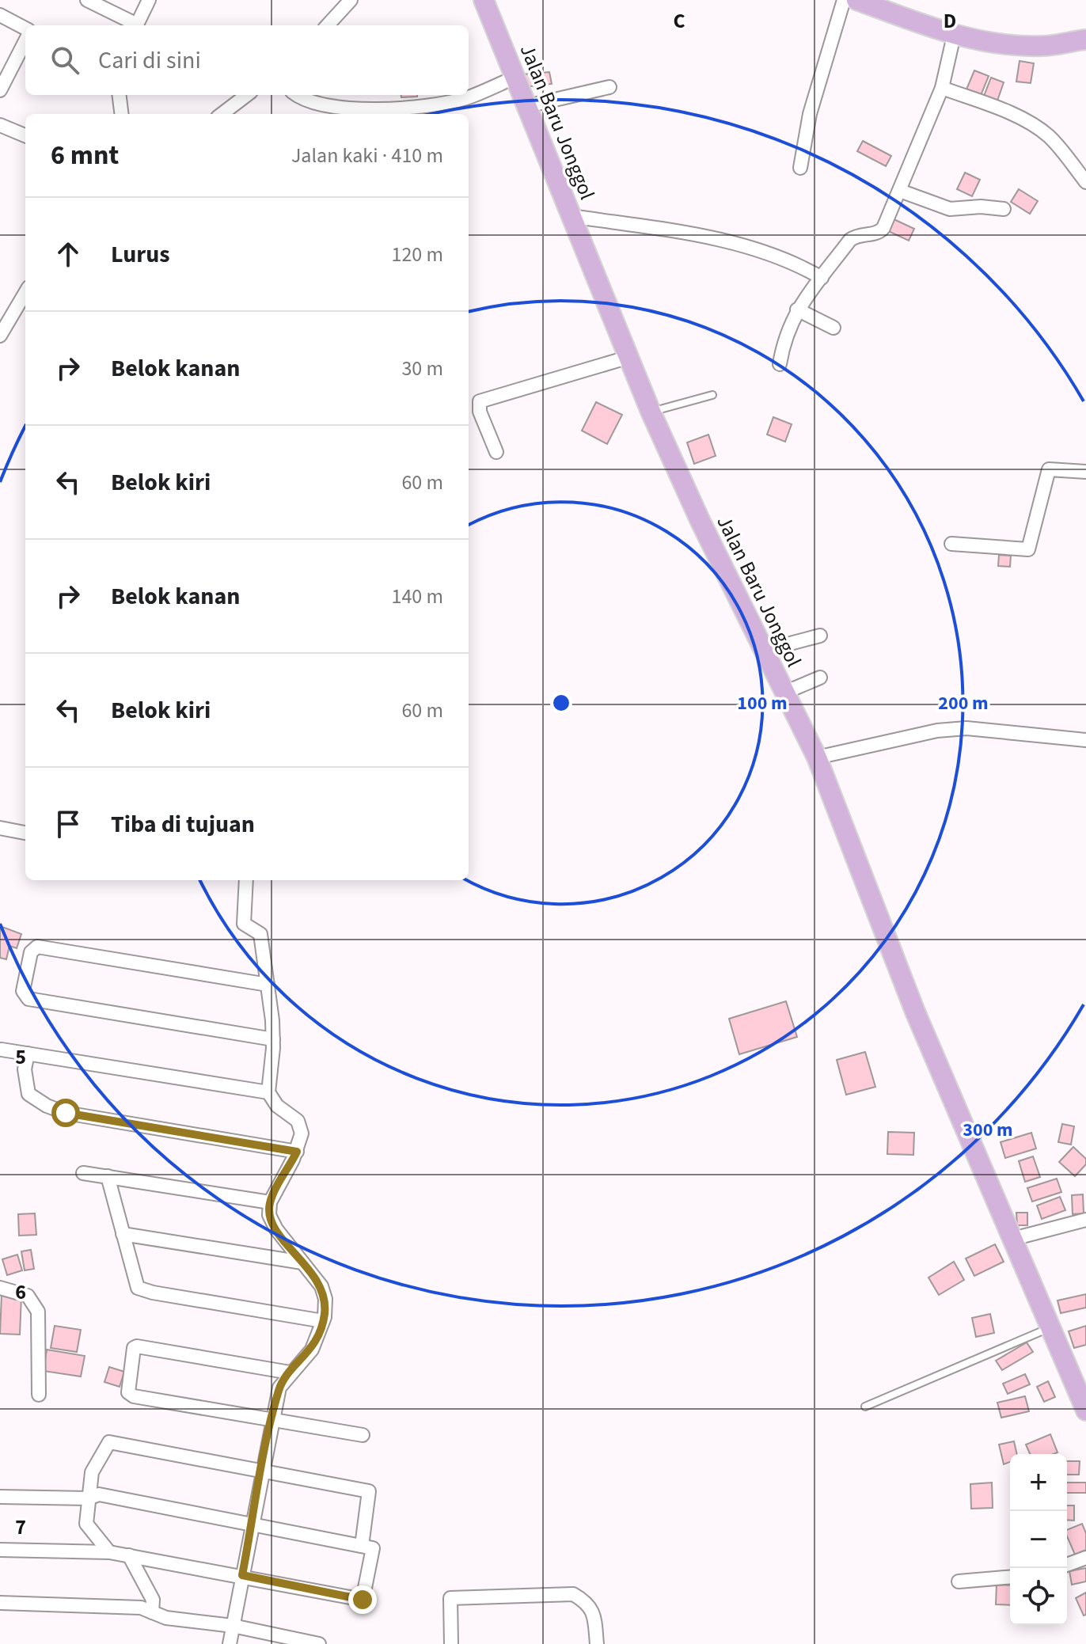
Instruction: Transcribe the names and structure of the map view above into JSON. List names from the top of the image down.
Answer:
{
  "streets": {
    "main road": ["Jalan Baru Jonggol"]
  },
  "page": {
    "search": "Cari di sini",
    "heading": ["6 mnt", "Jalan kaki · 410 m"],
    "list": [
      ["Lurus", "120 m"],
      ["Belok kanan", "30 m"],
      ["Belok kiri", "60 m"],
      ["Belok kanan", "140 m"],
      ["Belok kiri", "60 m"],
      "Tiba di tujuan"
    ],
    "map_buttons": ["+", "−"]
  },
  "grid": {
    "columns": ["C", "D"],
    "rows": ["5", "6", "7"]
  },
  "rings": ["100 m", "200 m", "300 m"]
}
